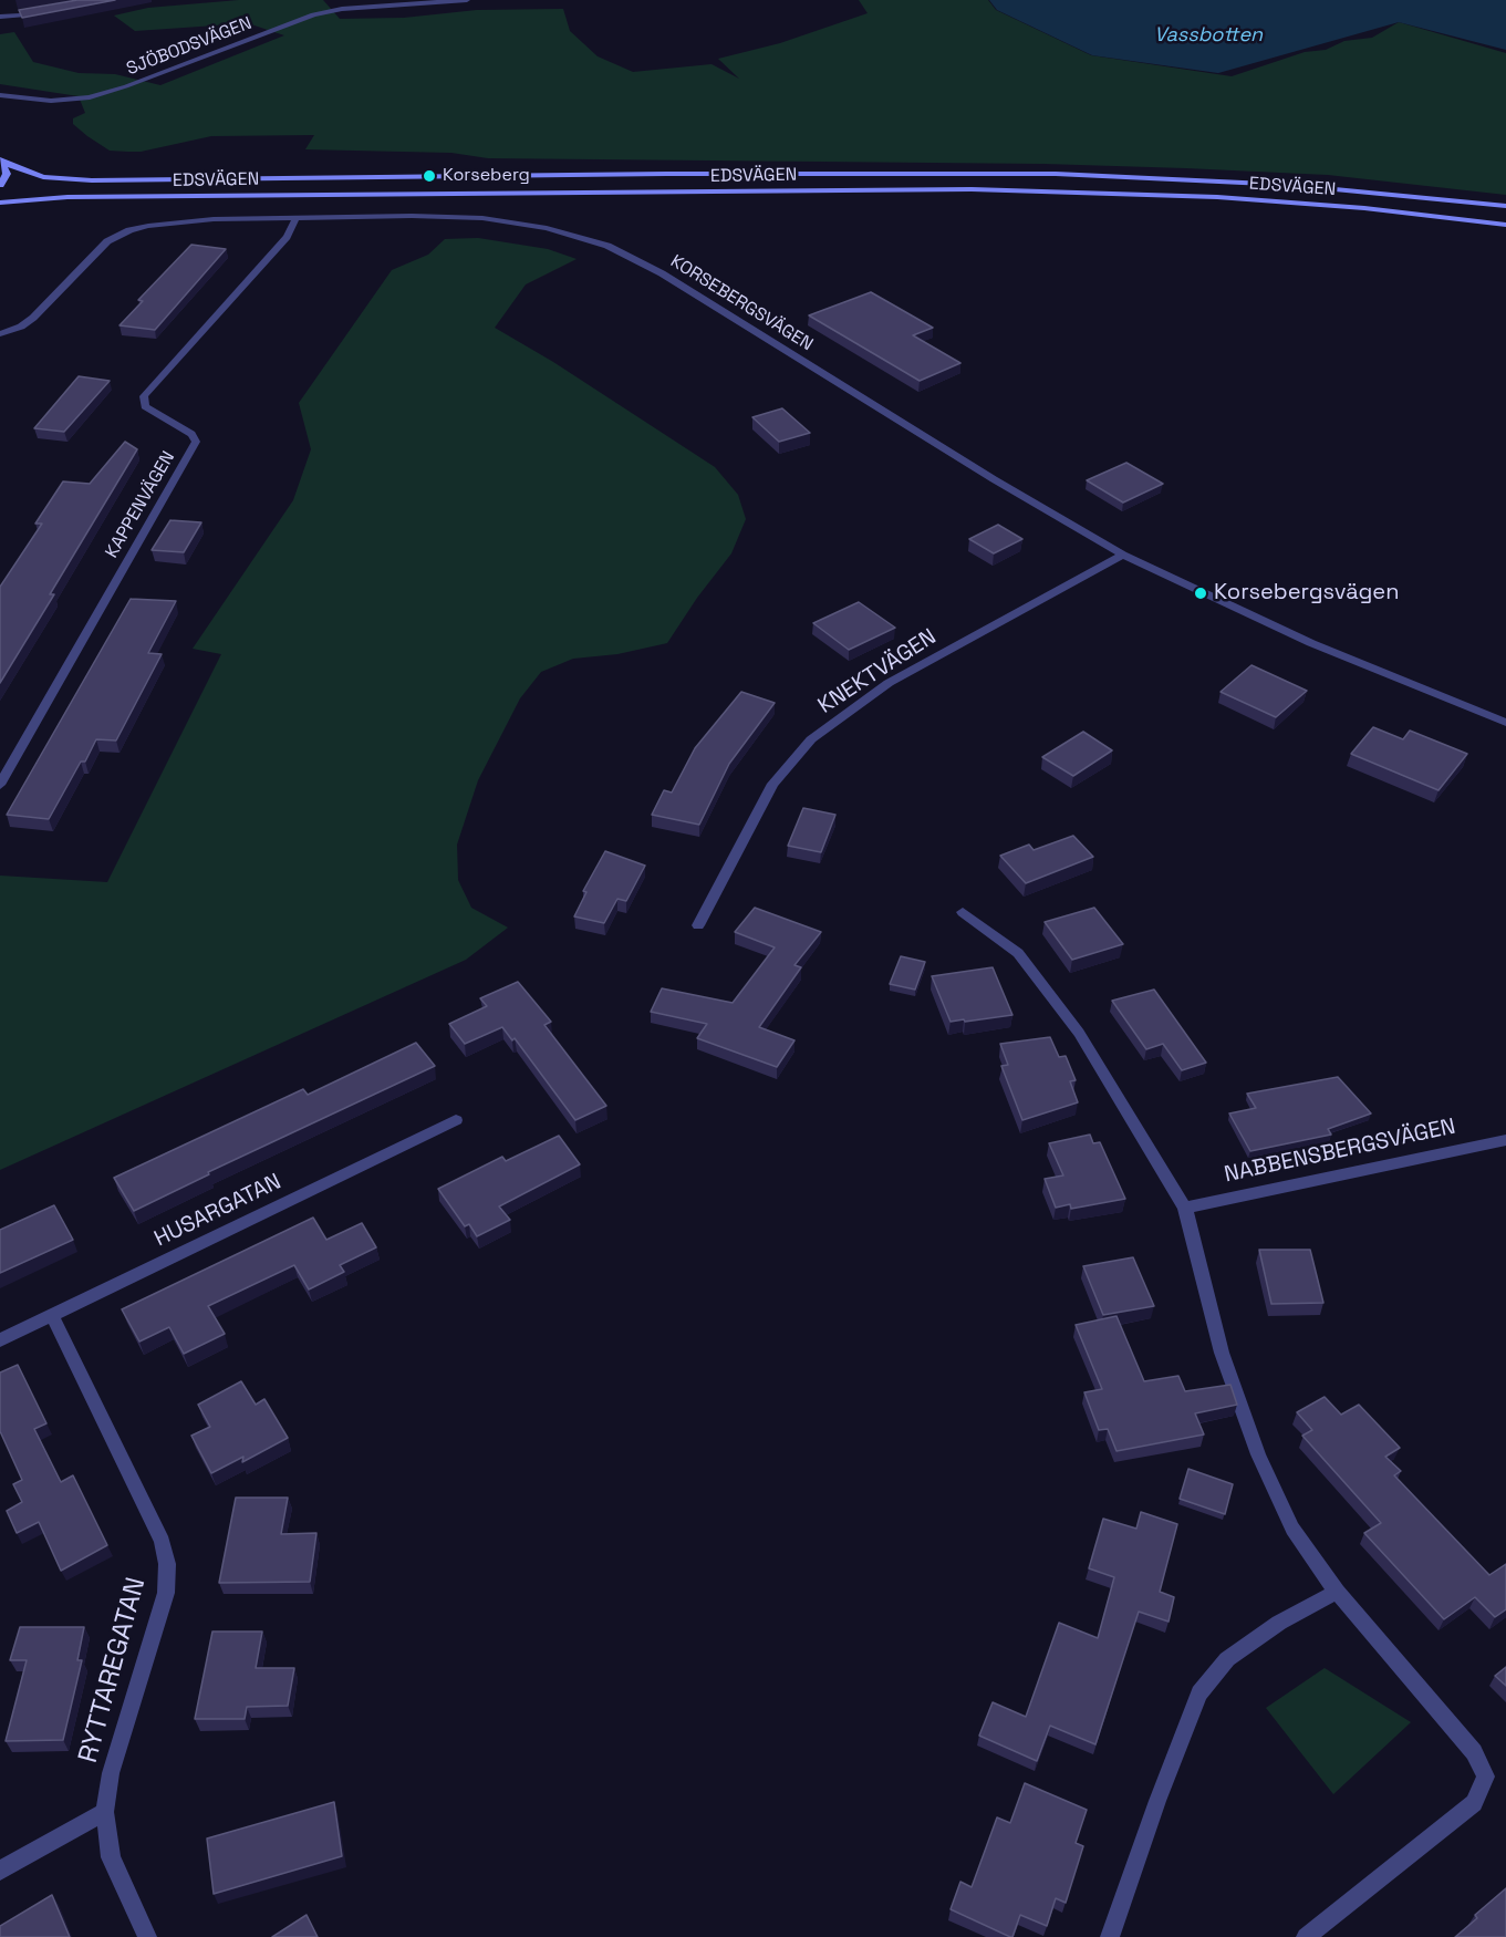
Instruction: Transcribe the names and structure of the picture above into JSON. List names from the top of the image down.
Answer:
{
  "streets": {
    "main road": ["EDSVÄGEN"],
    "street": [
      "SJÖBODSVÄGEN",
      "KORSEBERGSVÄGEN",
      "KAPPENVÄGEN",
      "KNEKTVÄGEN",
      "NABBENSBERGSVÄGEN",
      "HUSARGATAN",
      "RYTTAREGATAN"
    ]
  },
  "crossings": [
    ["KORSEBERGSVÄGEN", "KAPPENVÄGEN"],
    ["KORSEBERGSVÄGEN", "KNEKTVÄGEN"],
    ["HUSARGATAN", "RYTTAREGATAN"]
  ],
  "water": ["Vassbotten"],
  "places": ["Korseberg", "Korsebergsvägen"]
}
